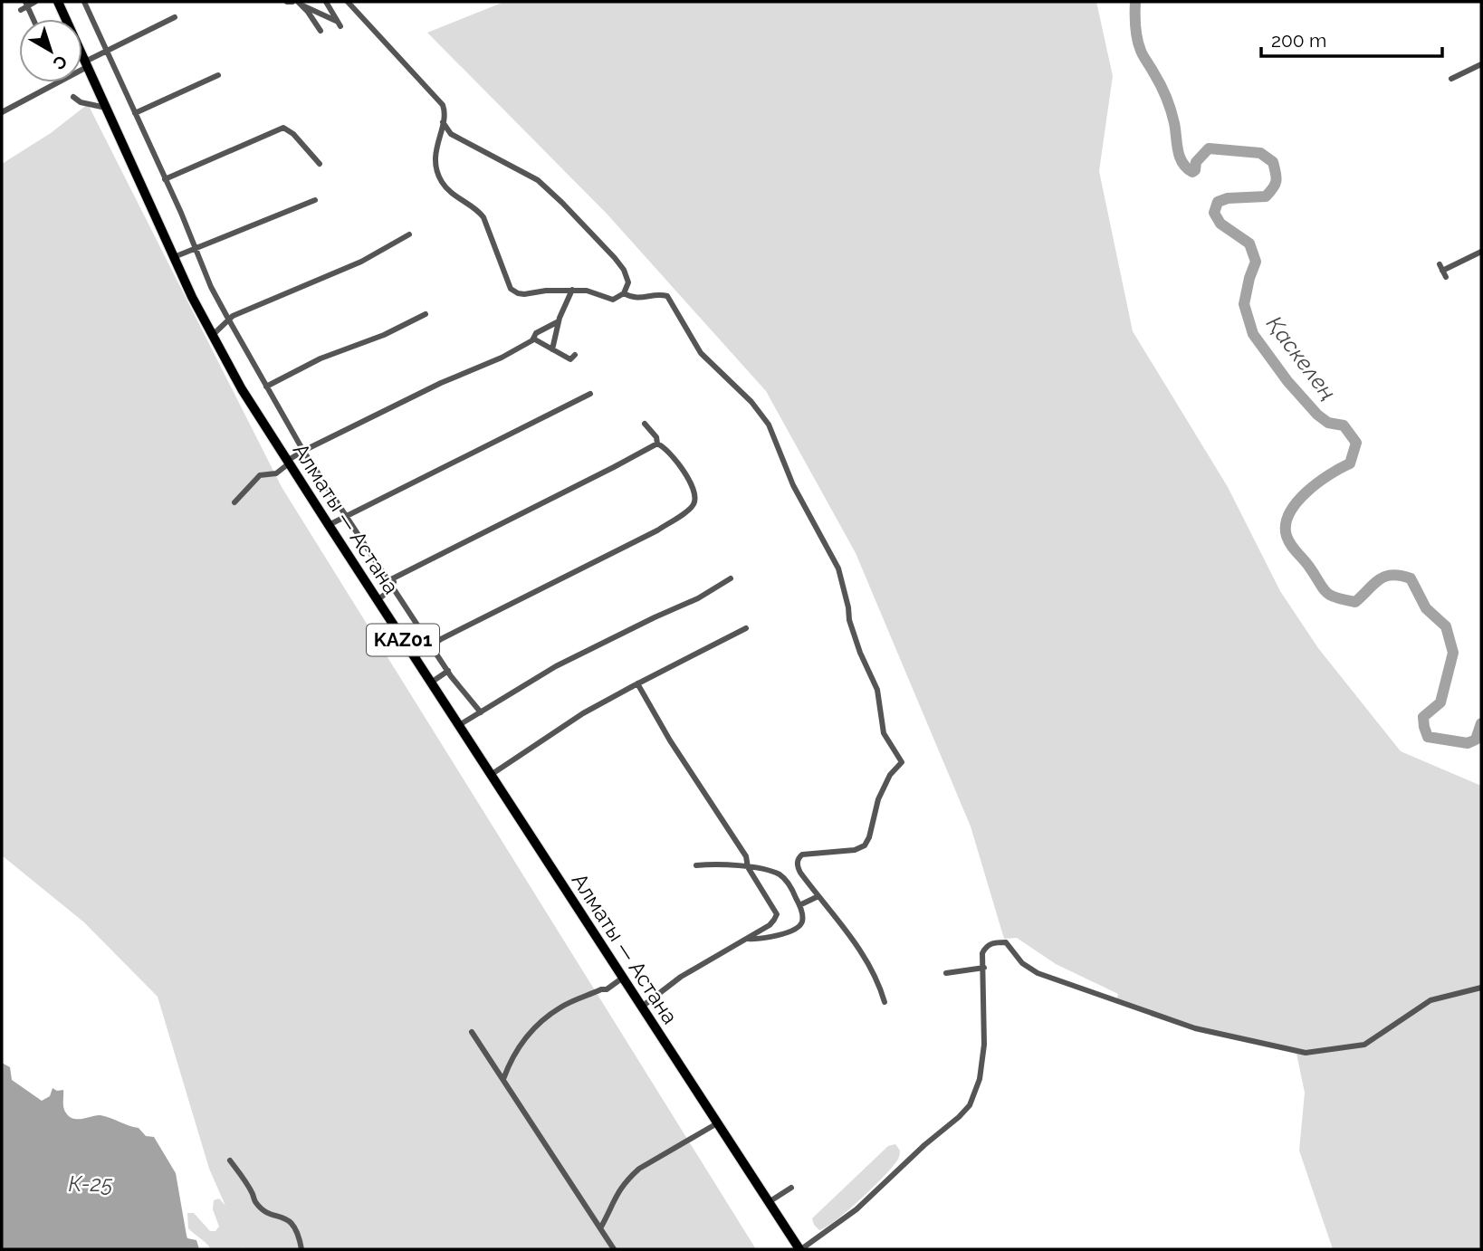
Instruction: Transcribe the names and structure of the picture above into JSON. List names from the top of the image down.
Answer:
{
  "streets": {
    "highway": ["Алматы — Астана", "KАZ01"]
  },
  "water": ["Қаскелең", "К-25"],
  "scale_bar": "200 m",
  "north": "bottom right"
}
